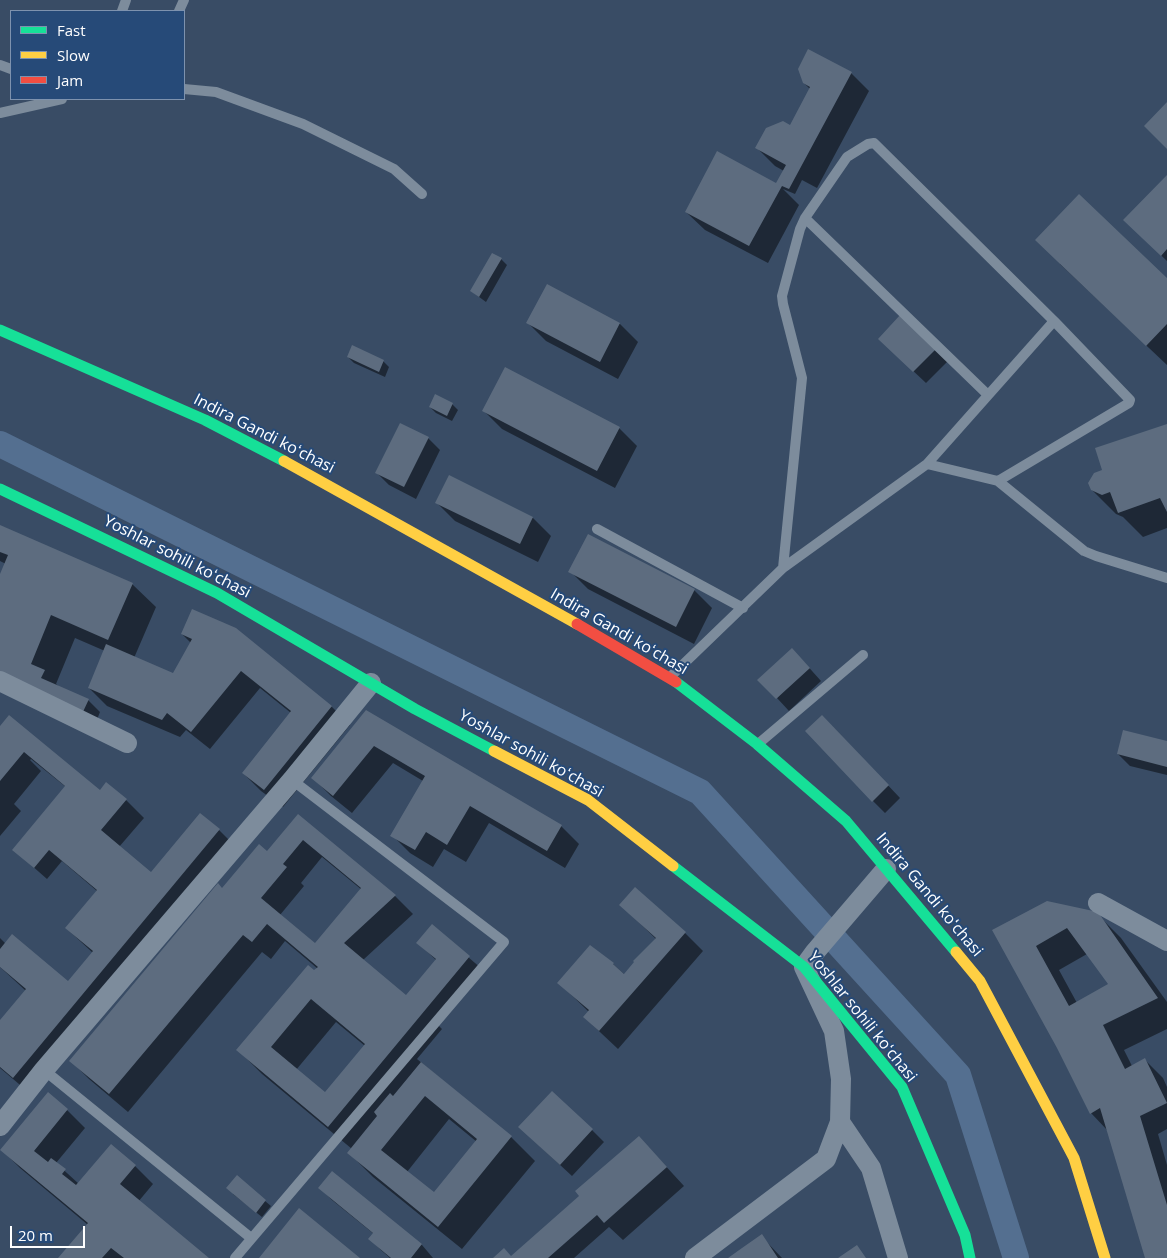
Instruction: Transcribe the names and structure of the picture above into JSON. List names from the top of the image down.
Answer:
{
  "streets": {
    "street": ["Indira Gandi koʻchasi", "Yoshlar sohili koʻchasi"]
  },
  "legend": ["Fast", "Slow", "Jam"],
  "scale_bar": "20 m"
}
